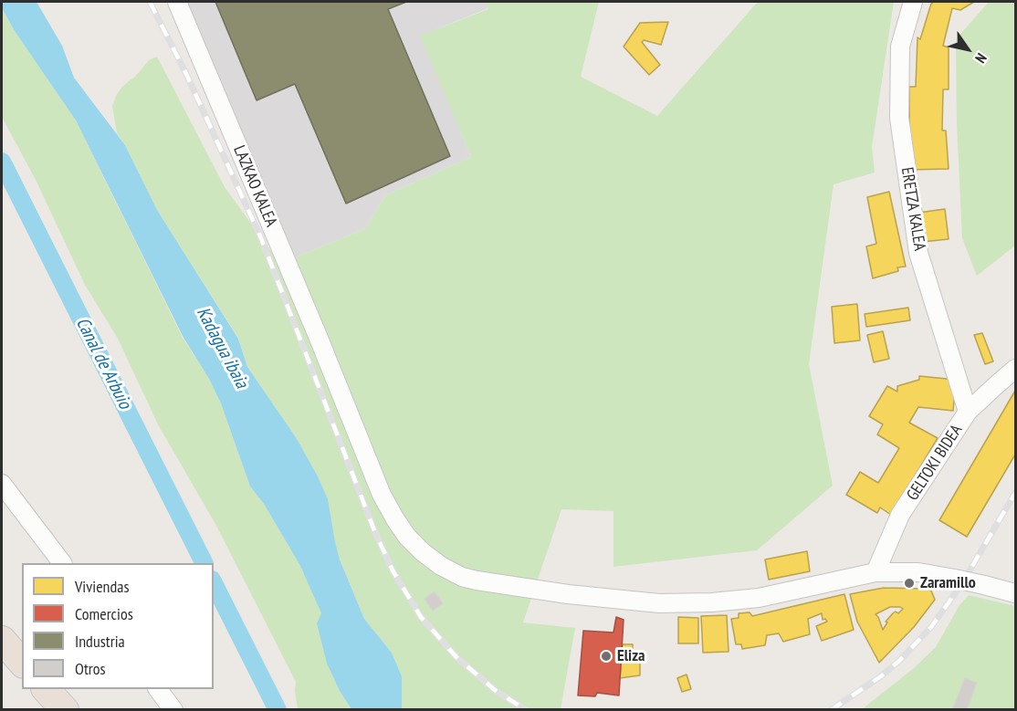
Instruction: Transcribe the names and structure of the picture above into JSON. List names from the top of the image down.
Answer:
{
  "streets": {
    "street": ["LAZKAO KALEA", "ERETZA KALEA", "GELTOKI BIDEA"]
  },
  "crossings": [
    ["LAZKAO KALEA", "GELTOKI BIDEA"],
    ["ERETZA KALEA", "GELTOKI BIDEA"]
  ],
  "water": ["Kadagua ibaia", "Canal de Arbuio"],
  "places": ["Zaramillo", "Eliza"],
  "legend": [
    "Viviendas",
    "Comercios",
    "Industria",
    "Otros"
  ],
  "north": "bottom right"
}
